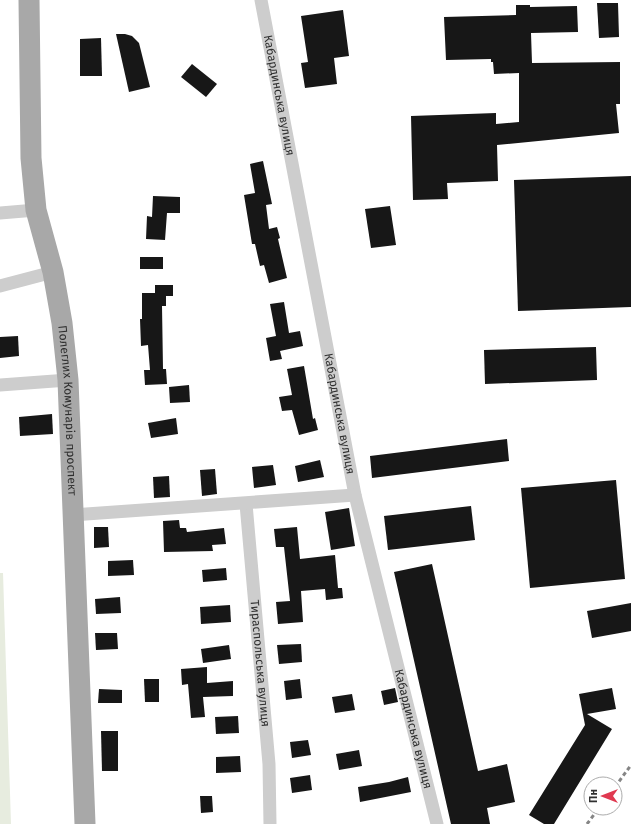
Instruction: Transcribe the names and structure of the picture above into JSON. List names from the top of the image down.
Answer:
{
  "streets": {
    "main road": ["Полеглих Комунарів проспект"],
    "street": ["Кабардинська вулиця", "Тираспольська вулиця"]
  },
  "north": "left"
}
